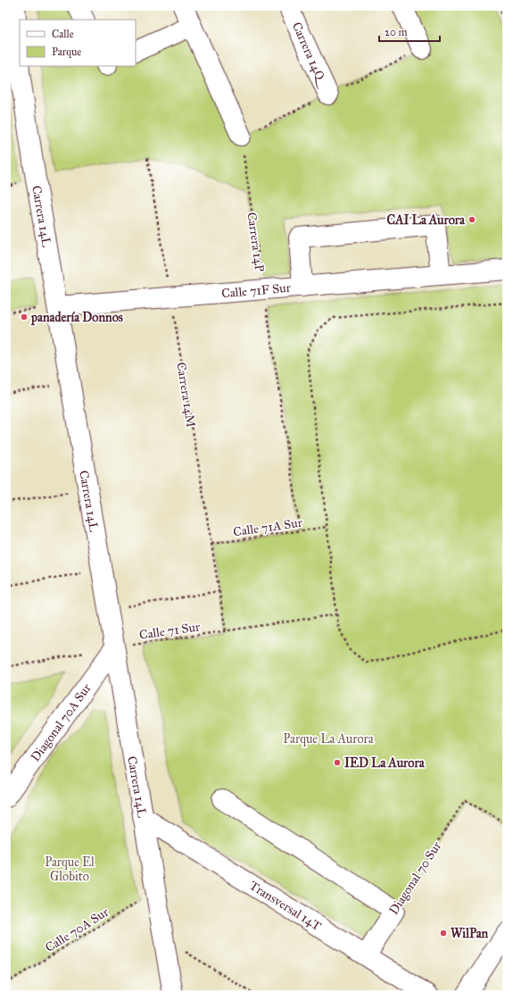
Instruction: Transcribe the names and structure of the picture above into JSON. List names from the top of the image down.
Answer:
{
  "streets": {
    "street": [
      "Carrera 14Q",
      "Carrera 14L",
      "Calle 71F Sur",
      "Diagonal 70A Sur",
      "Diagonal 70 Sur",
      "Transversal 14T"
    ],
    "path": [
      "Carrera 14P",
      "Carrera 14M",
      "Calle 71A Sur",
      "Calle 71 Sur",
      "Calle 70A Sur"
    ]
  },
  "crossings": [
    ["Carrera 14L", "Calle 71F Sur"],
    ["Carrera 14L", "Calle 71 Sur"],
    ["Carrera 14L", "Diagonal 70A Sur"],
    ["Carrera 14L", "Transversal 14T"],
    ["Carrera 14L", "Calle 70A Sur"],
    ["Carrera 14P", "Calle 71F Sur"],
    ["Carrera 14P", "Calle 71A Sur"],
    ["Calle 71F Sur", "Carrera 14M"],
    ["Carrera 14M", "Calle 71A Sur"],
    ["Carrera 14M", "Calle 71 Sur"],
    ["Calle 71 Sur", "Diagonal 70A Sur"],
    ["Diagonal 70 Sur", "Transversal 14T"]
  ],
  "parks": ["Parque La Aurora", "Parque El Globito"],
  "places": [
    "CAI La Aurora",
    "panadería Donnos",
    "IED La Aurora",
    "WilPan"
  ],
  "legend": ["Calle", "Parque"],
  "scale_bar": "20 m"
}
